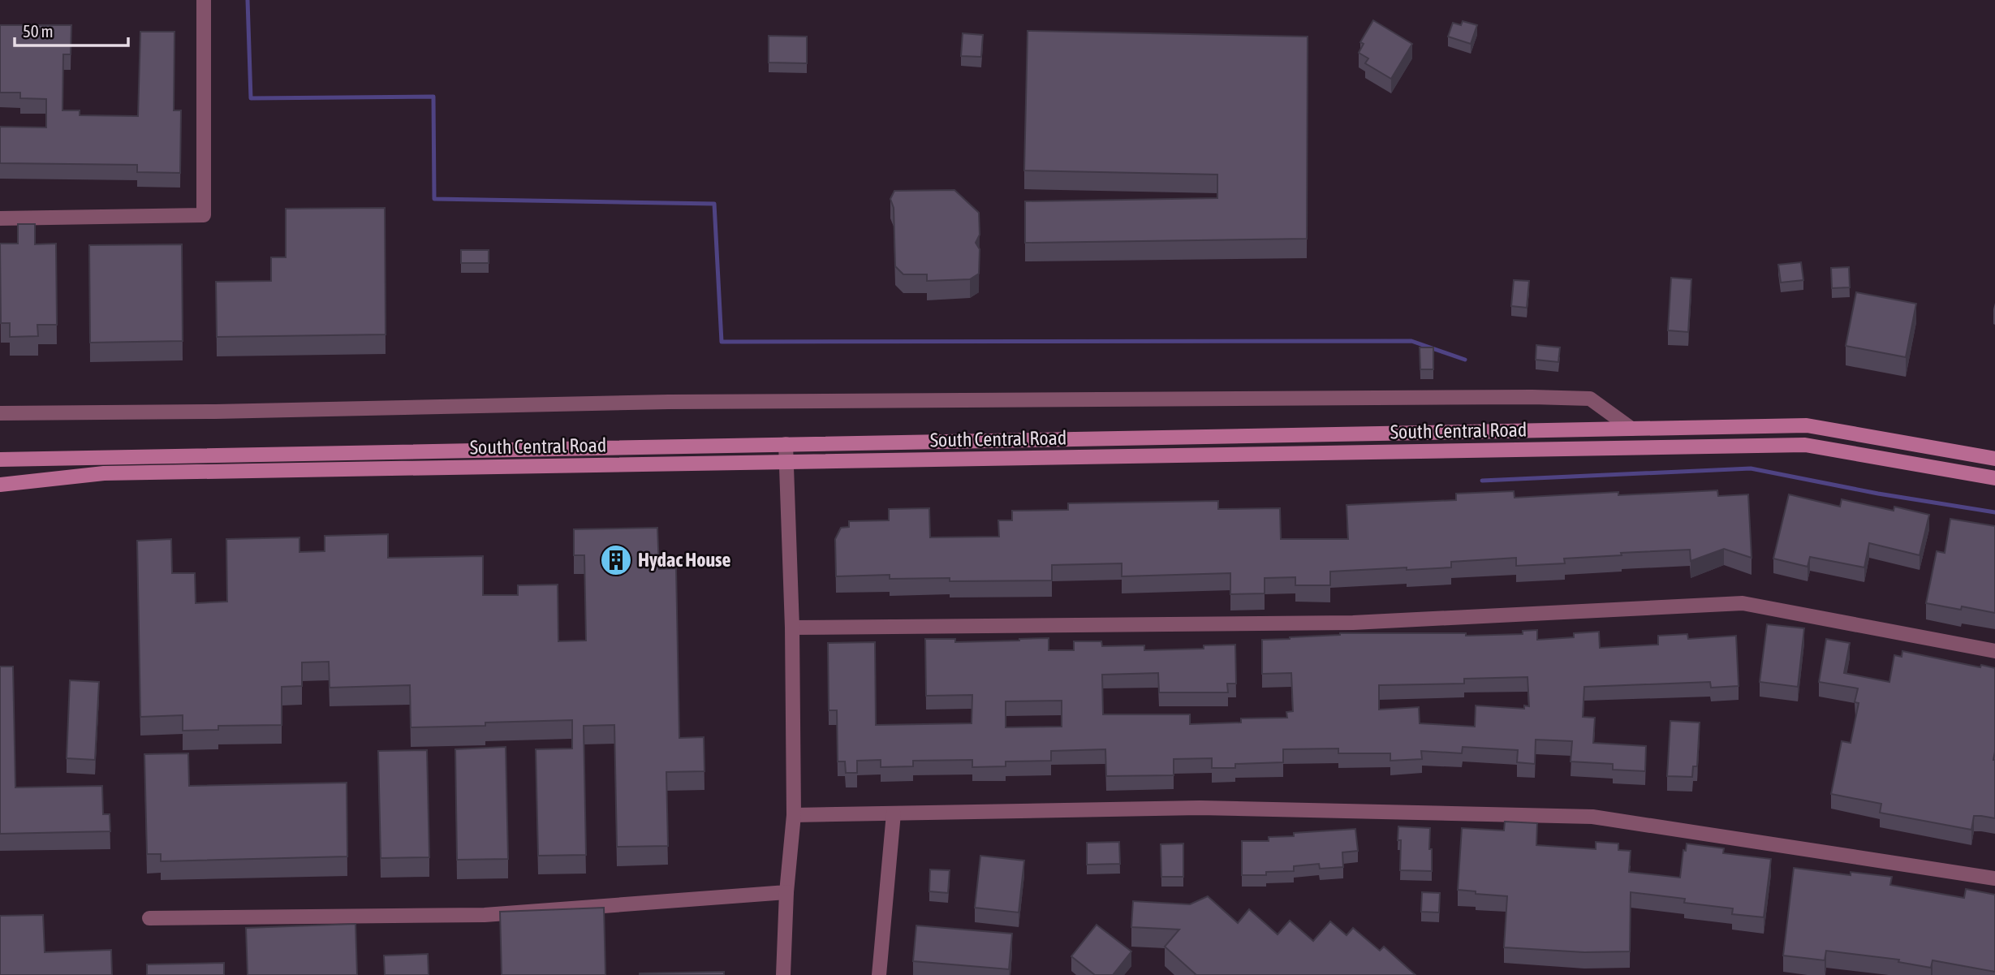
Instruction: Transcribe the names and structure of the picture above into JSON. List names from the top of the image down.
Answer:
{
  "streets": {
    "main road": ["South Central Road"]
  },
  "places": {
    "building": ["Hydac House"]
  },
  "scale_bar": "50 m"
}
